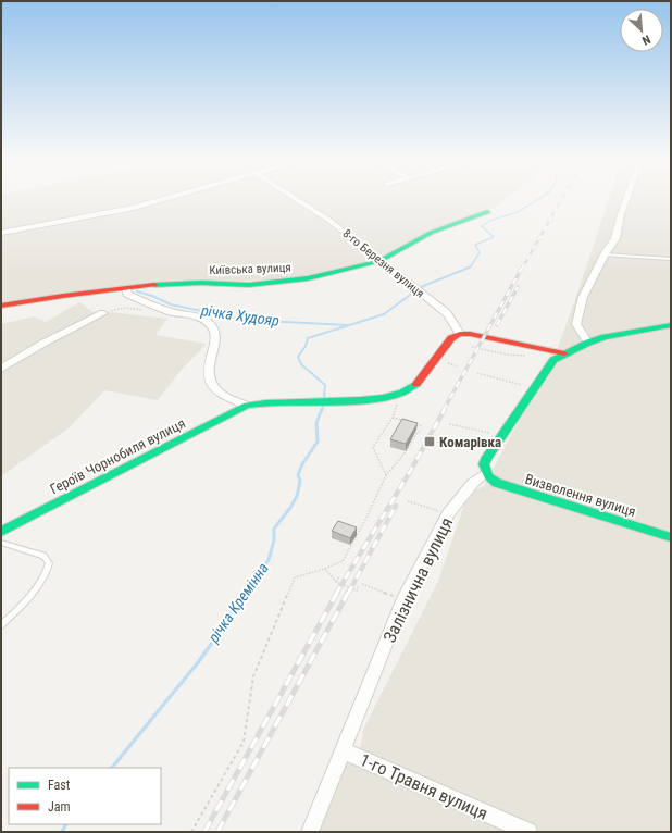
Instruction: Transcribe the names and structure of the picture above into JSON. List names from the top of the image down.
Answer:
{
  "streets": {
    "street": [
      "8-го Березня вулиця",
      "Київська вулиця",
      "Героїв Чорнобиля вулиця",
      "Визволення вулиця",
      "Залізнична вулиця",
      "1-го Травня вулиця"
    ]
  },
  "crossings": [
    ["8-го Березня вулиця", "Київська вулиця"],
    ["8-го Березня вулиця", "Героїв Чорнобиля вулиця"],
    ["Визволення вулиця", "Залізнична вулиця"],
    ["Залізнична вулиця", "1-го Травня вулиця"]
  ],
  "water": ["річка Худояр", "річка Кремінна"],
  "places": {
    "transit": ["Комарівка"]
  },
  "legend": ["Fast", "Jam"],
  "north": "bottom right"
}
